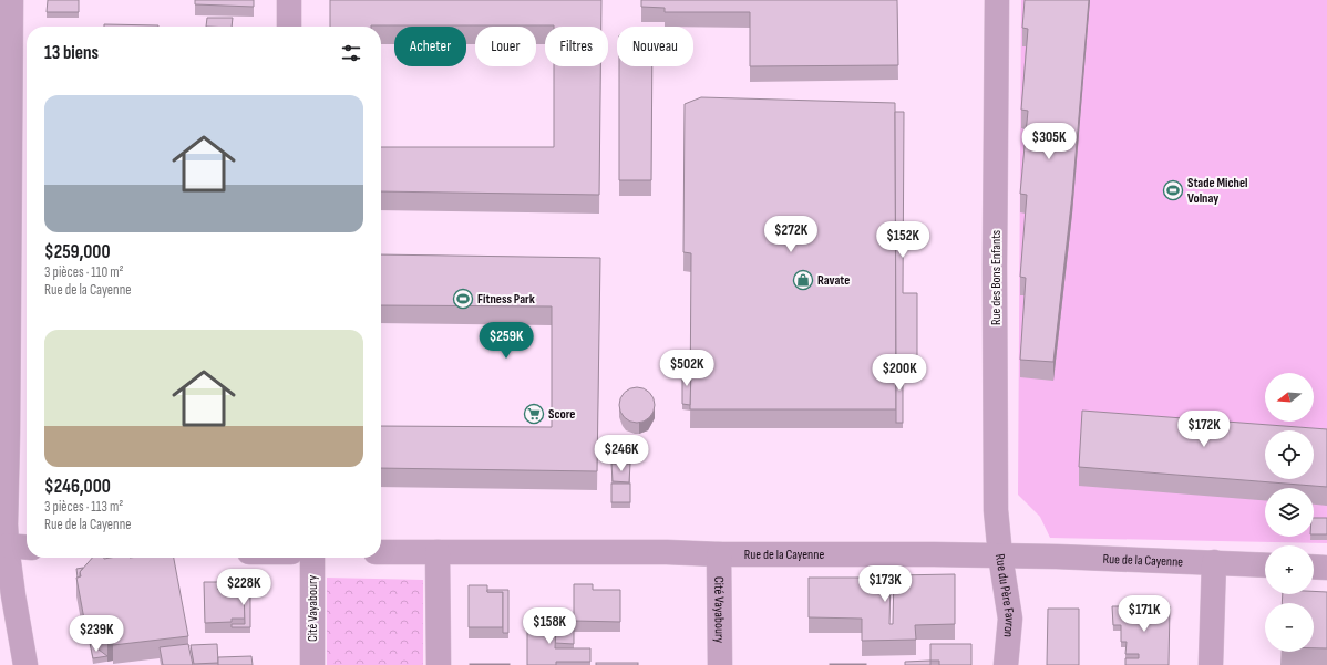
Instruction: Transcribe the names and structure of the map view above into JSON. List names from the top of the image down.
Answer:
{
  "streets": {
    "street": [
      "Rue des Bons Enfants",
      "Rue de la Cayenne",
      "Rue du Père Favron",
      "Cité Vayaboury"
    ]
  },
  "crossings": [
    ["Rue des Bons Enfants", "Rue de la Cayenne"],
    ["Rue des Bons Enfants", "Rue du Père Favron"],
    ["Rue de la Cayenne", "Rue du Père Favron"],
    ["Rue de la Cayenne", "Cité Vayaboury"]
  ],
  "places": {
    "sports": ["Stade Michel Volnay", "Fitness Park"],
    "shop": ["Ravate"],
    "supermarket": ["Score"]
  },
  "north": "left",
  "page": {
    "chip": [
      "Acheter",
      "Louer",
      "Filtres",
      "Nouveau"
    ],
    "heading": "13 biens",
    "list": [
      {
        "name": "$259,000",
        "note": "3 pièces · 110 m² · Rue de la Cayenne"
      },
      {
        "name": "$246,000",
        "note": "3 pièces · 113 m² · Rue de la Cayenne"
      }
    ],
    "price": [
      "$305K",
      "$272K",
      "$152K",
      "$259K",
      "$502K",
      "$200K",
      "$172K",
      "$246K",
      "$173K",
      "$228K",
      "$171K",
      "$158K",
      "$239K"
    ],
    "map_buttons": ["+", "−"]
  }
}
